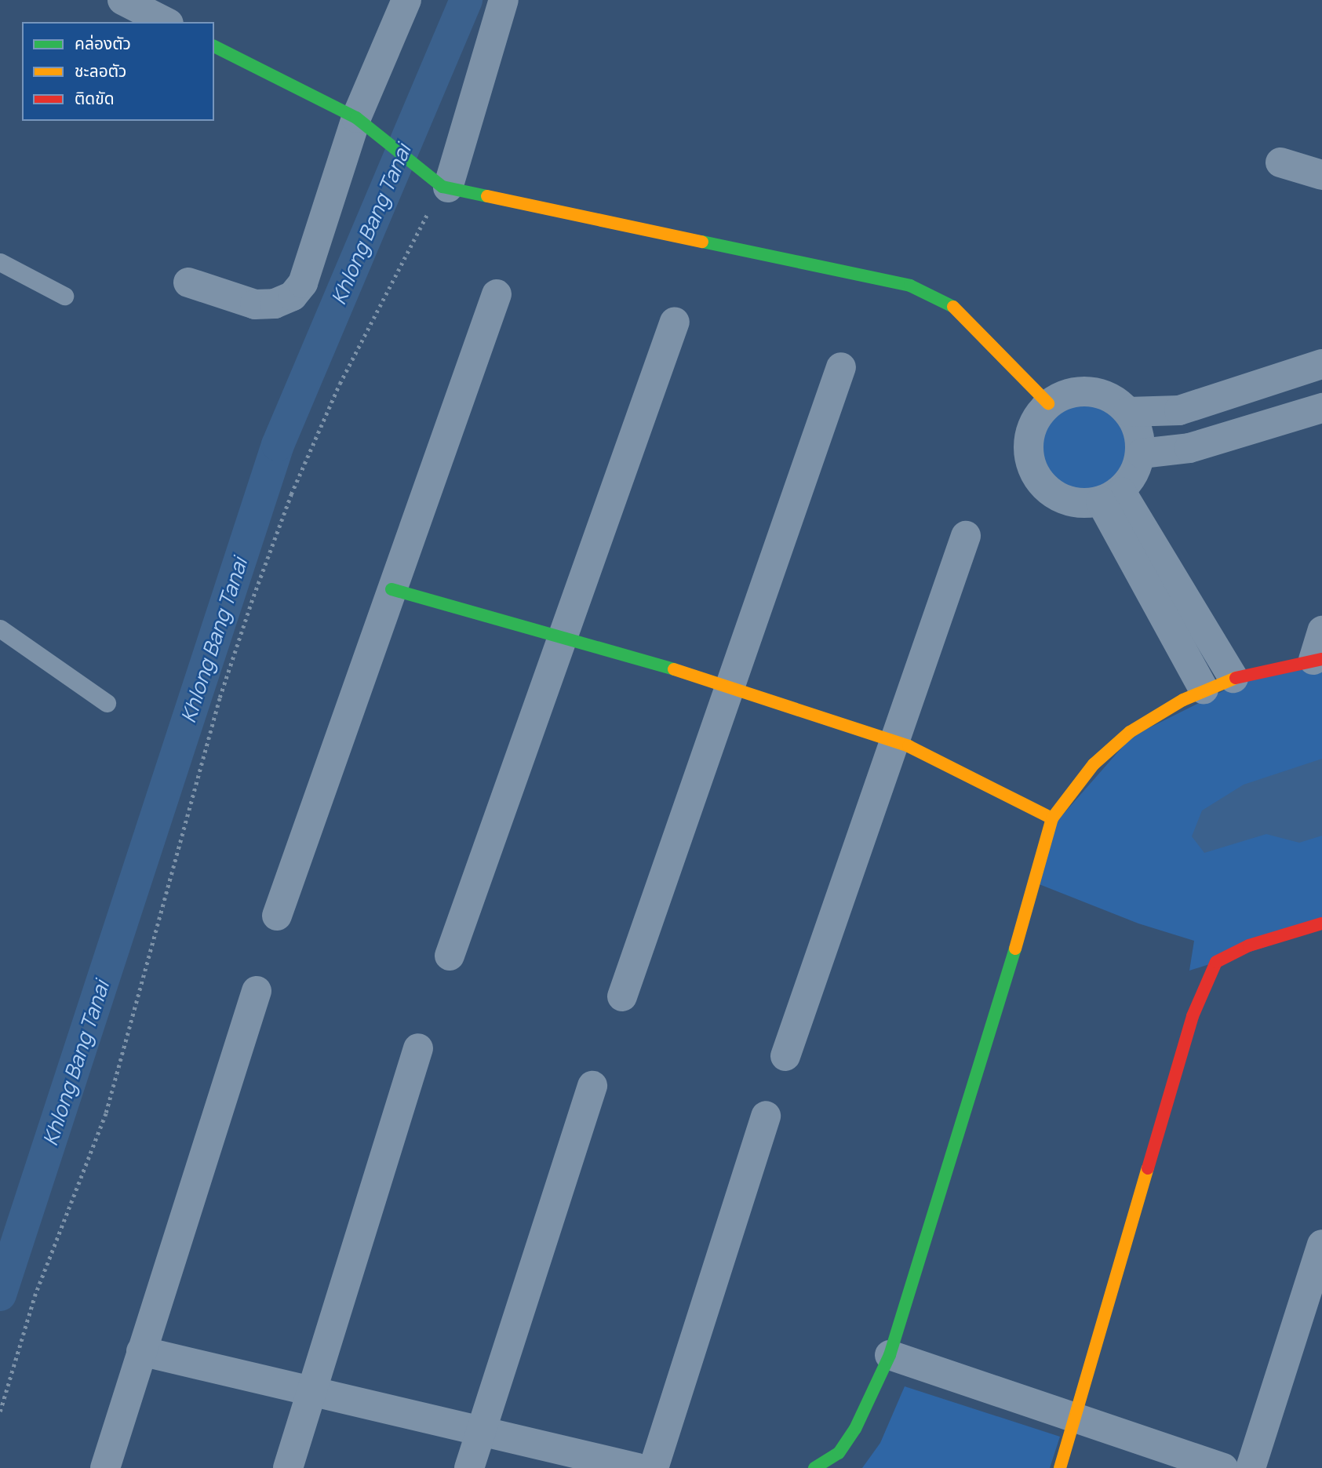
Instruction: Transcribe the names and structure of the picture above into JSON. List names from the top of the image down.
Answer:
{
  "water": ["Khlong Bang Tanai"],
  "legend": ["คล่องตัว", "ชะลอตัว", "ติดขัด"]
}
